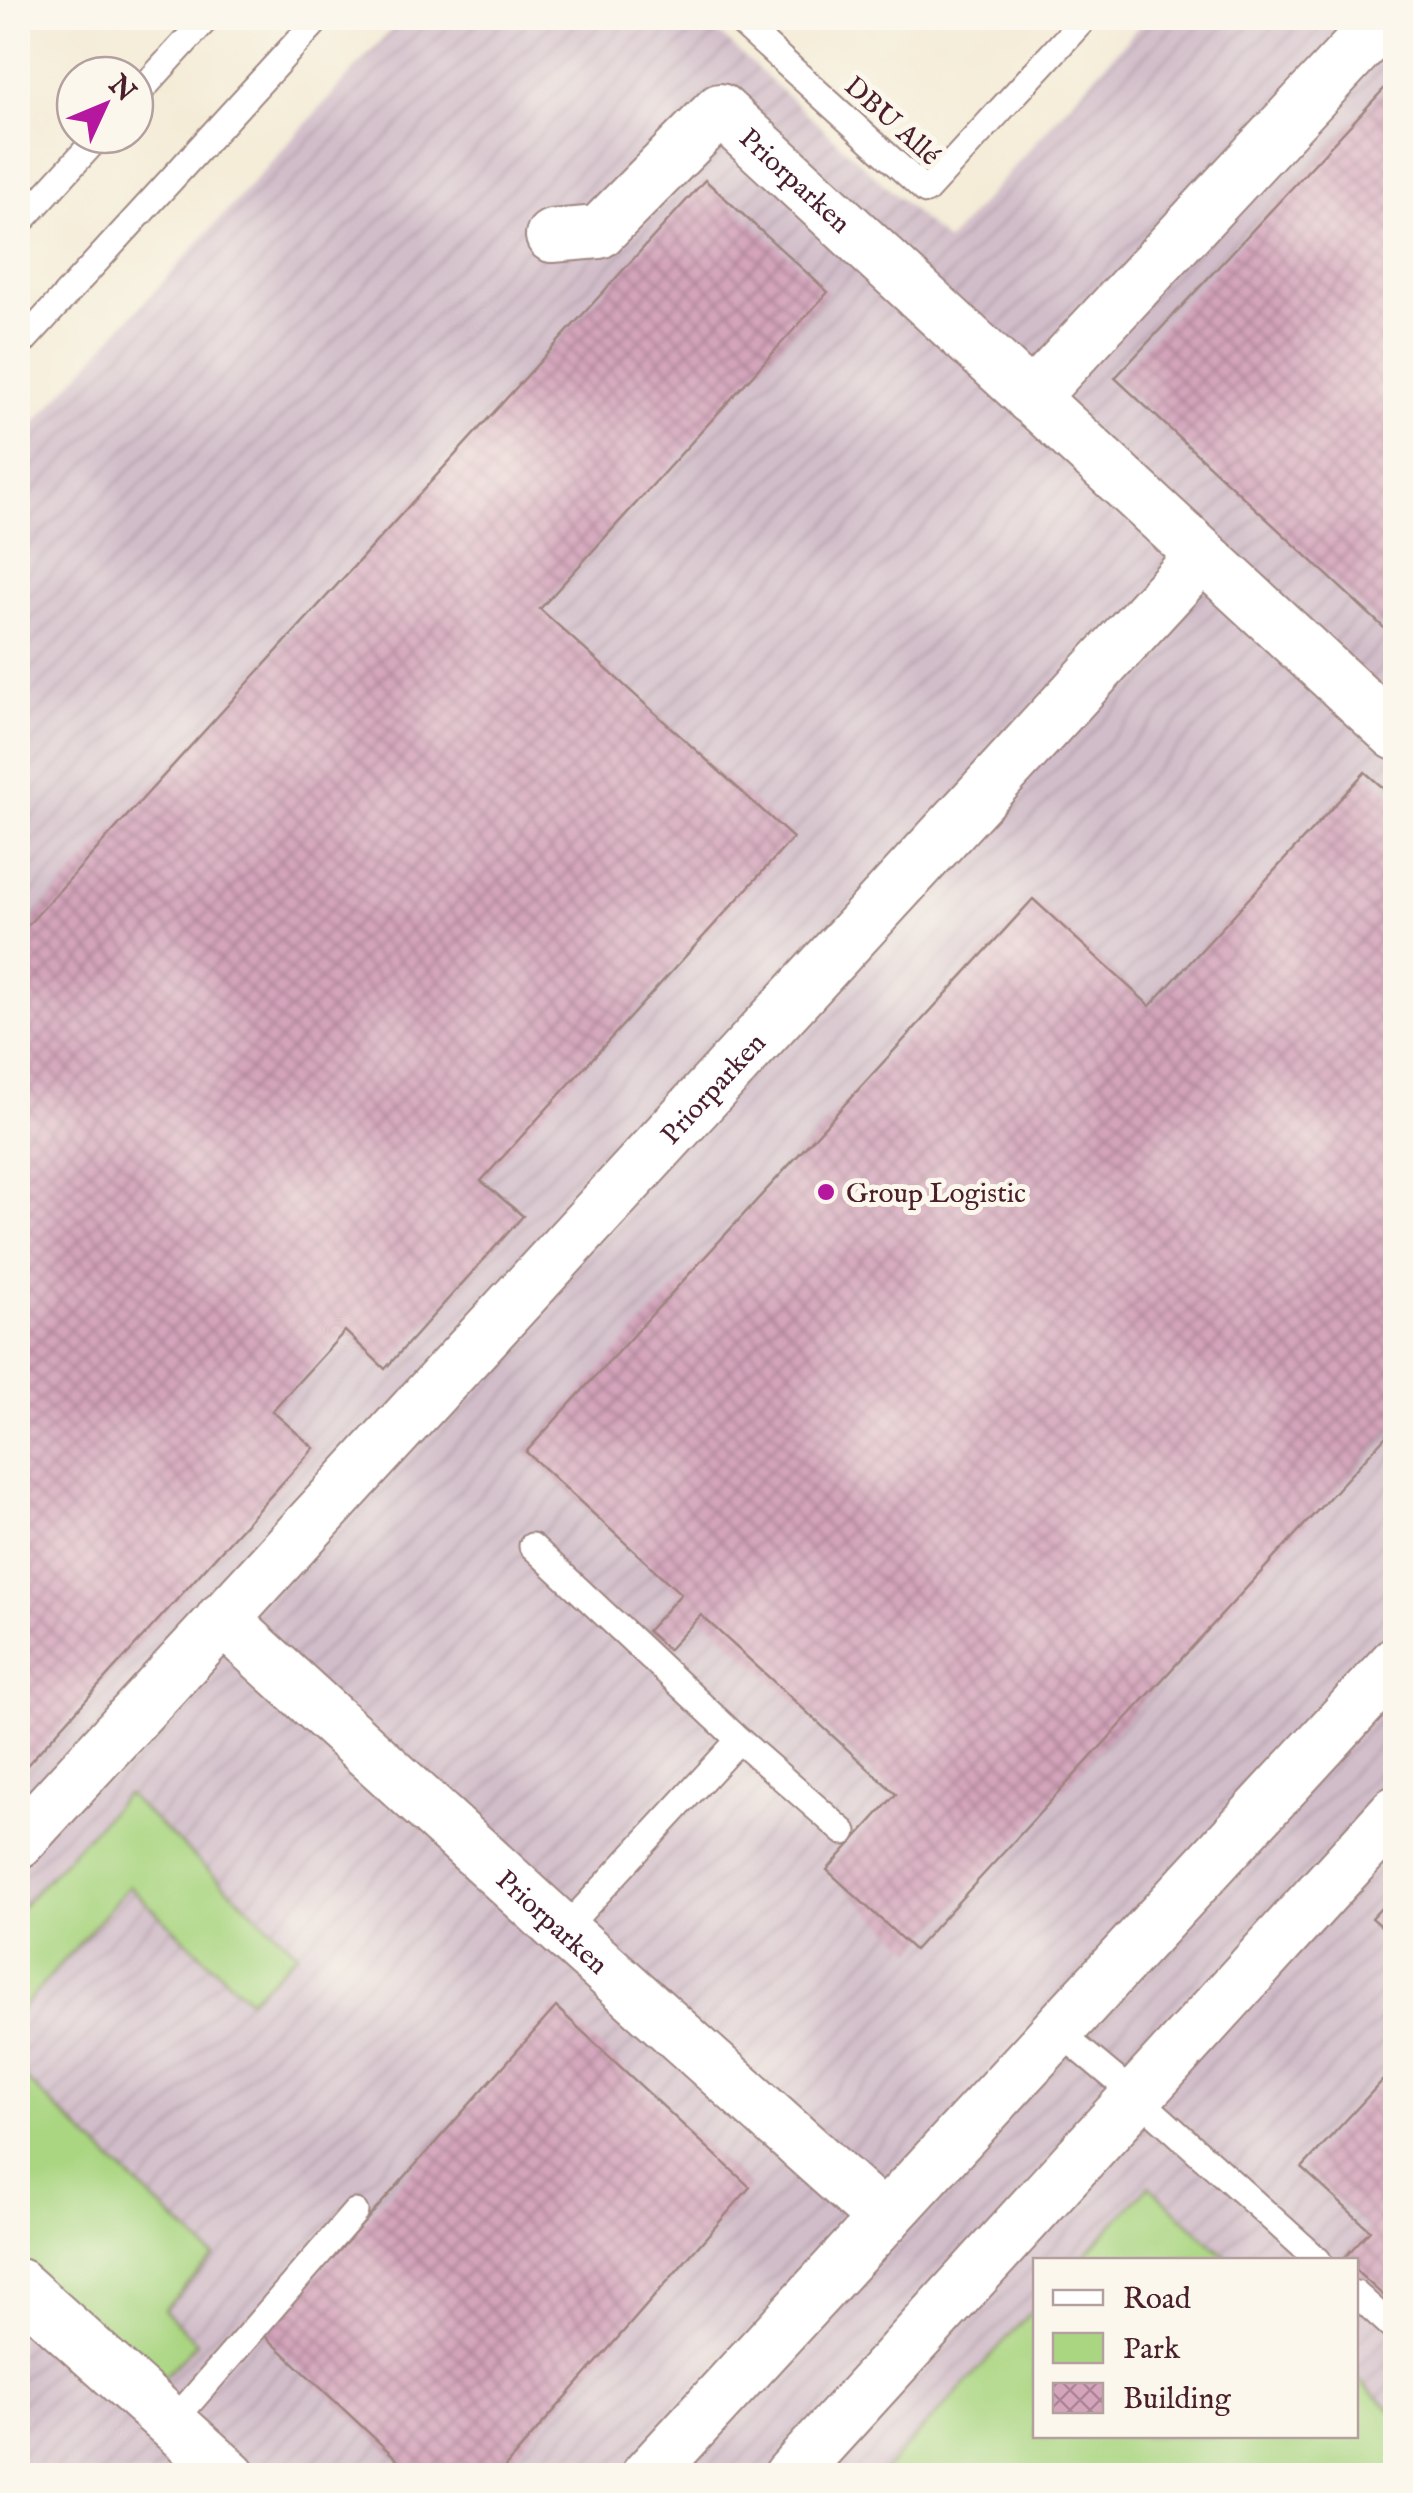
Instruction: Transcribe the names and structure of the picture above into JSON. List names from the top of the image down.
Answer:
{
  "streets": {
    "street": ["Priorparken"],
    "lane": ["DBU Allé"]
  },
  "places": ["Group Logistic"],
  "legend": ["Road", "Park", "Building"],
  "north": "top right"
}
